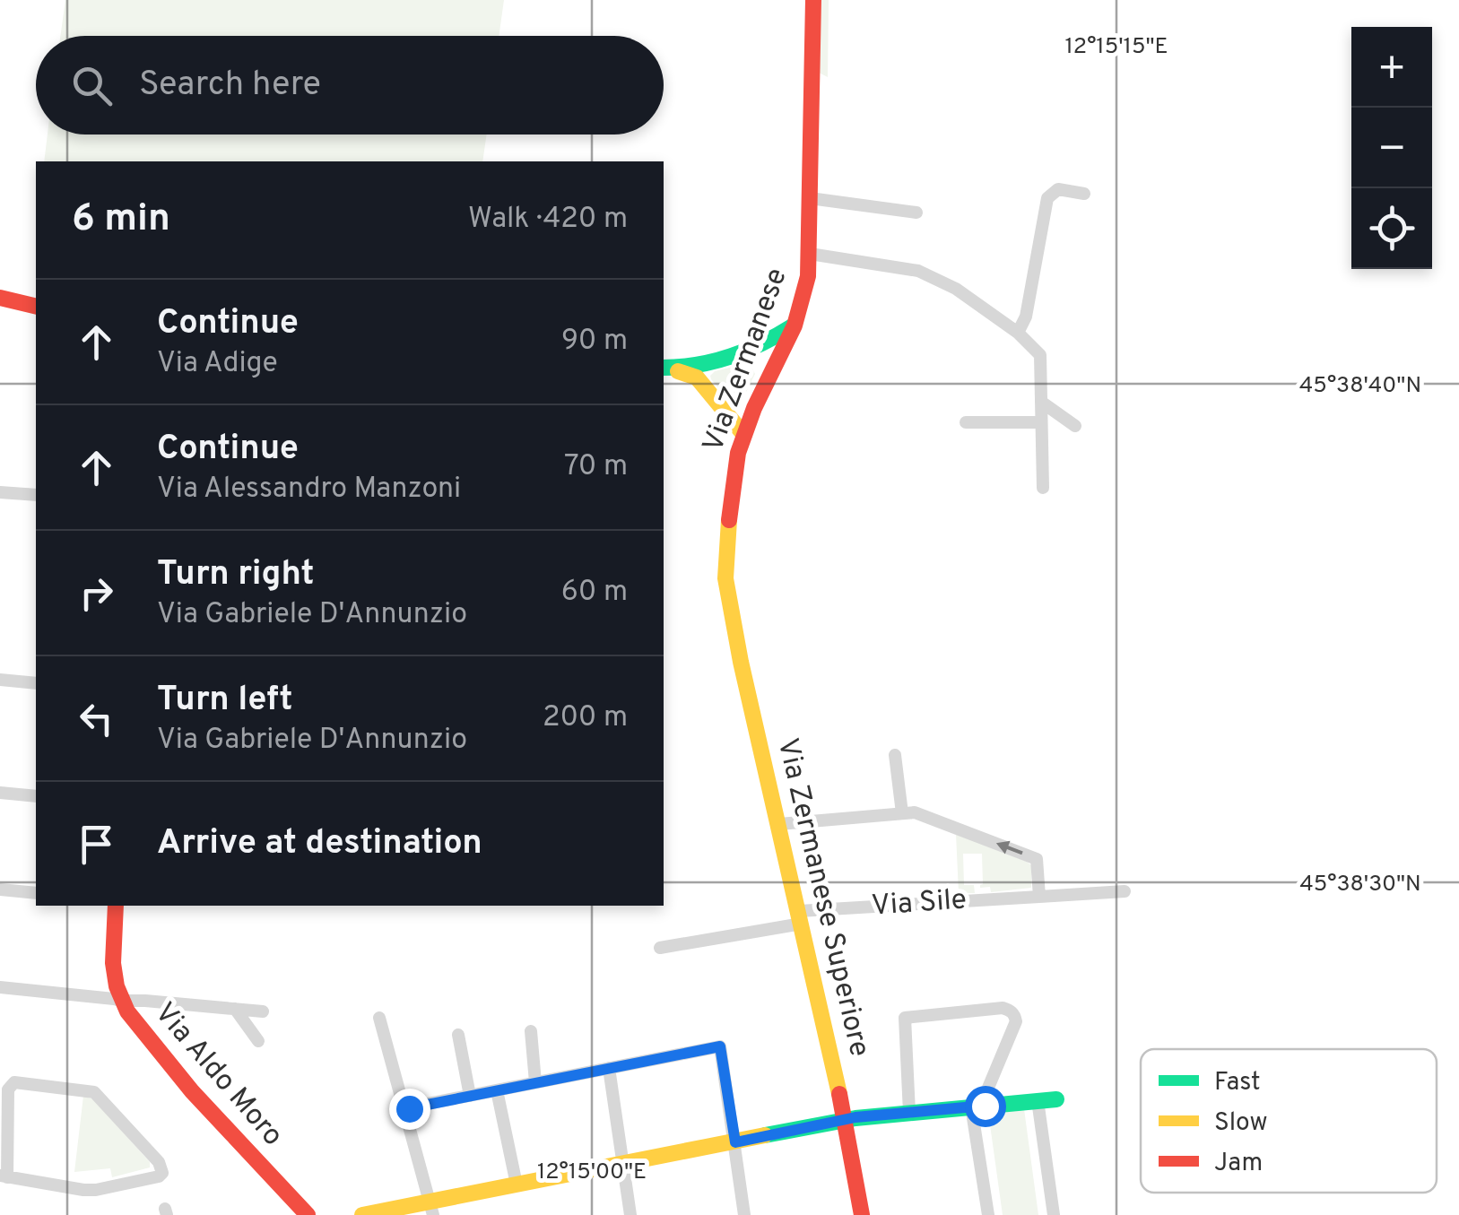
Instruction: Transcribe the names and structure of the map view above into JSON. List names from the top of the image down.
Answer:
{
  "streets": {
    "street": [
      "Via Zermanese",
      "Via Zermanese Superiore",
      "Via Sile",
      "Via Aldo Moro"
    ]
  },
  "crossings": [
    ["Via Zermanese", "Via Zermanese Superiore"],
    ["Via Zermanese Superiore", "Via Sile"]
  ],
  "legend": ["Fast", "Slow", "Jam"],
  "page": {
    "map_buttons": ["+", "−"],
    "search": "Search here",
    "heading": ["6 min", "Walk · 420 m"],
    "list": [
      ["Continue", "Via Adige", "90 m"],
      ["Continue", "Via Alessandro Manzoni", "70 m"],
      ["Turn right", "Via Gabriele D'Annunzio", "60 m"],
      ["Turn left", "Via Gabriele D'Annunzio", "200 m"],
      "Arrive at destination"
    ]
  },
  "coordinates": [
    "12°15'15\"E",
    "45°38'40\"N",
    "45°38'30\"N",
    "12°15'00\"E"
  ]
}
